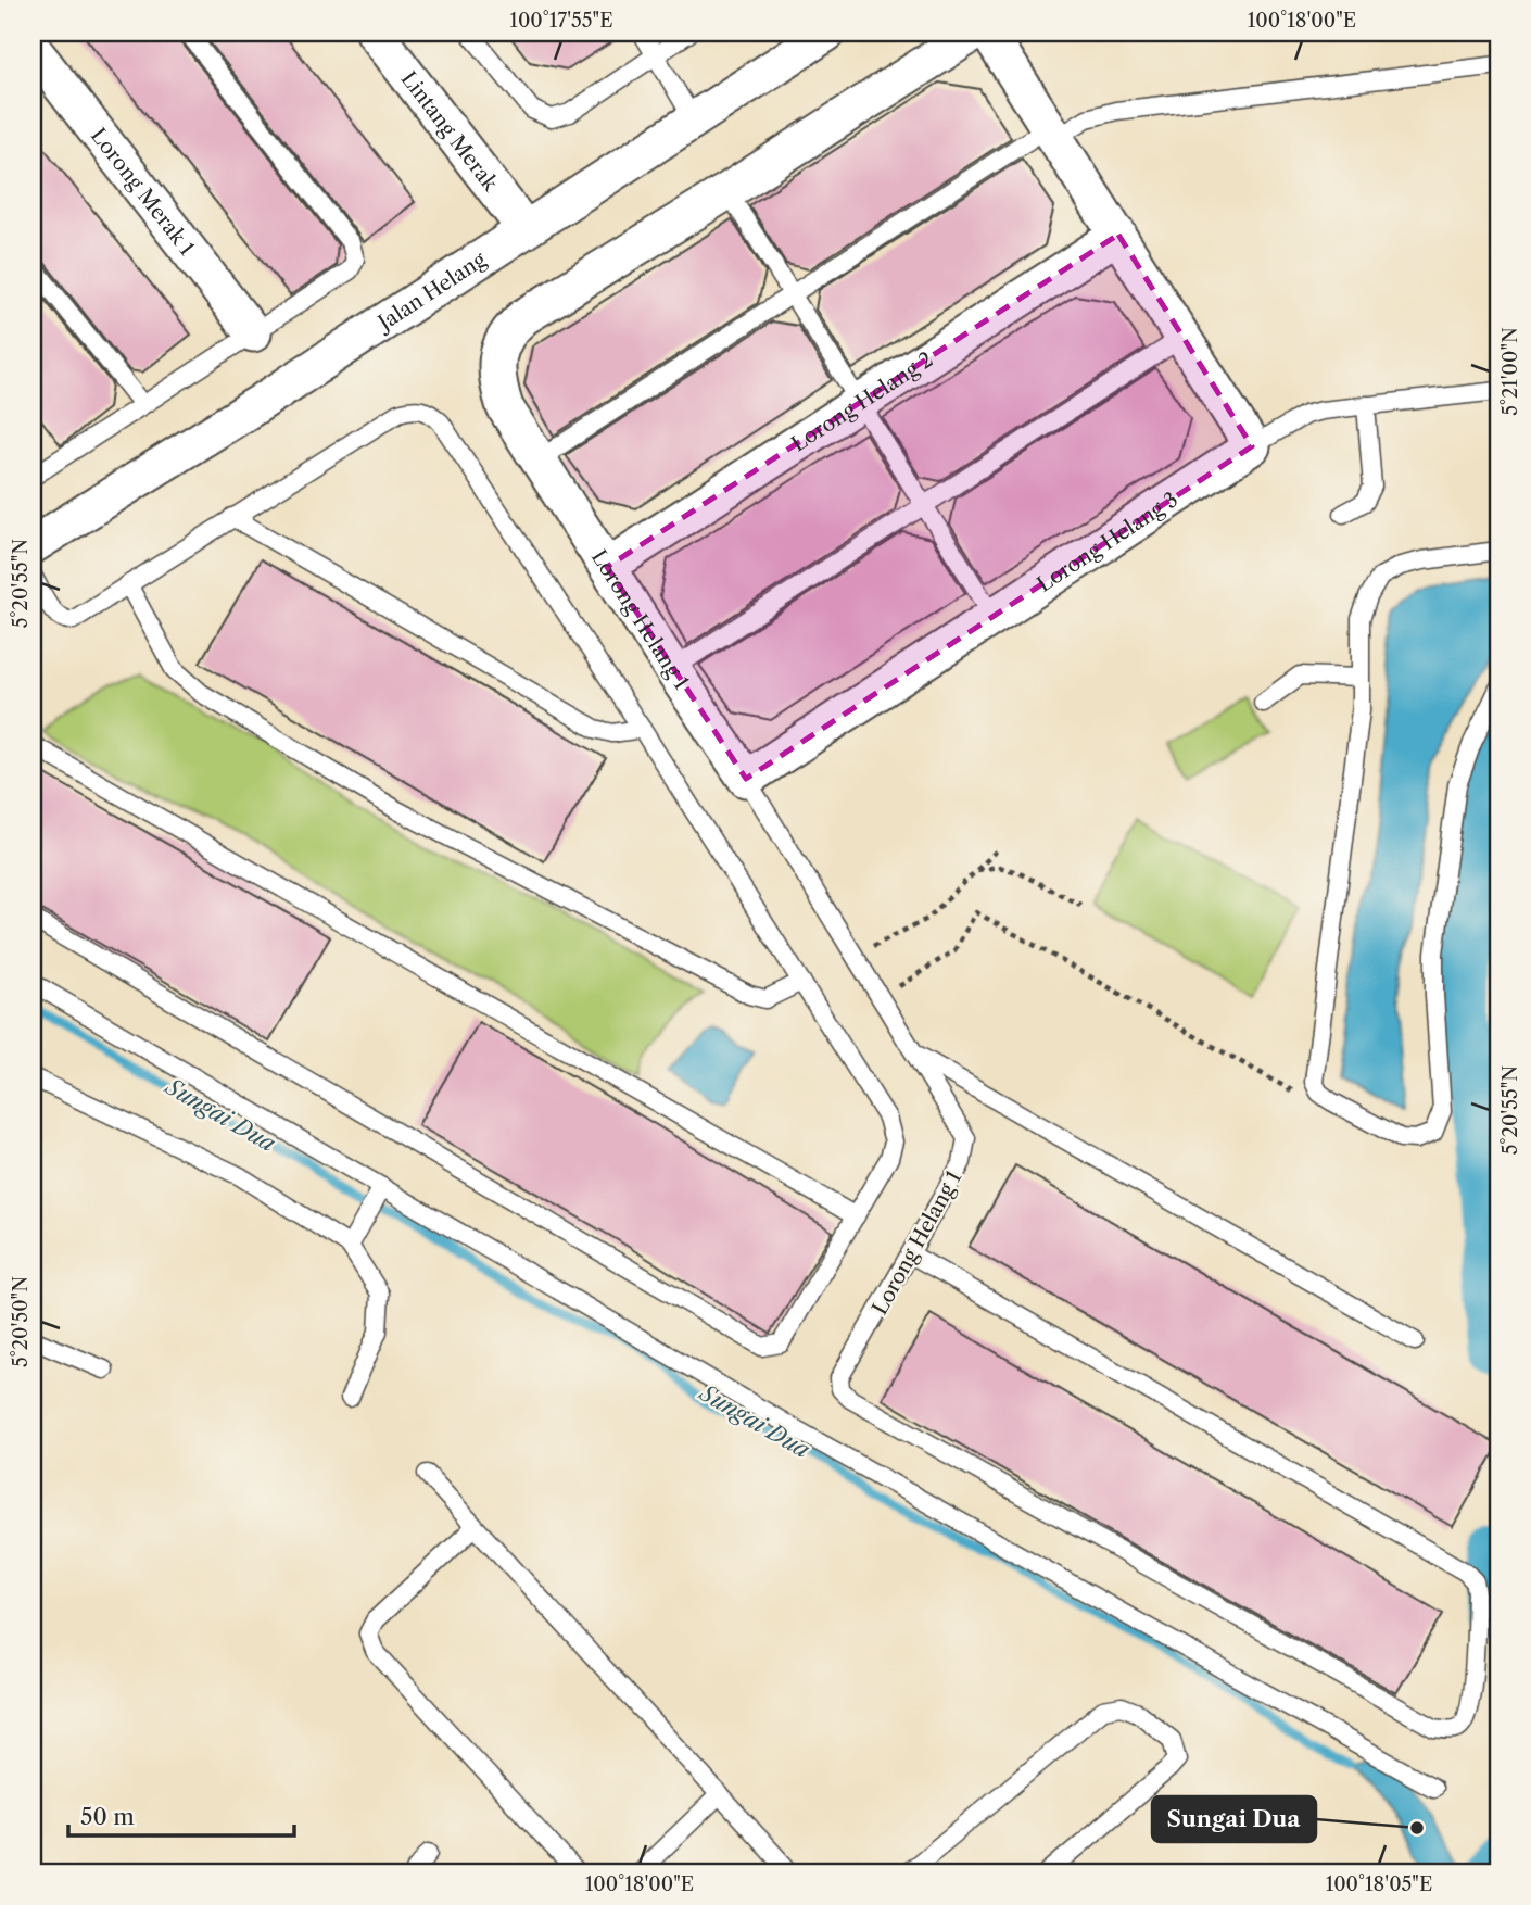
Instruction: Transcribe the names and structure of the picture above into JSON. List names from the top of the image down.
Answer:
{
  "streets": {
    "street": [
      "Lintang Merak",
      "Lorong Merak 1",
      "Jalan Helang",
      "Lorong Helang 2",
      "Lorong Helang 3",
      "Lorong Helang 1"
    ]
  },
  "crossings": [
    ["Lintang Merak", "Jalan Helang"],
    ["Lorong Helang 2", "Lorong Helang 1"],
    ["Lorong Helang 3", "Lorong Helang 1"]
  ],
  "water": ["Sungai Dua"],
  "places": ["Sungai Dua"],
  "scale_bar": "50 m",
  "coordinates": [
    "100°17'55\"E",
    "100°18'00\"E",
    "5°21'00\"N",
    "5°20'55\"N",
    "5°20'50\"N",
    "100°18'05\"E"
  ]
}
